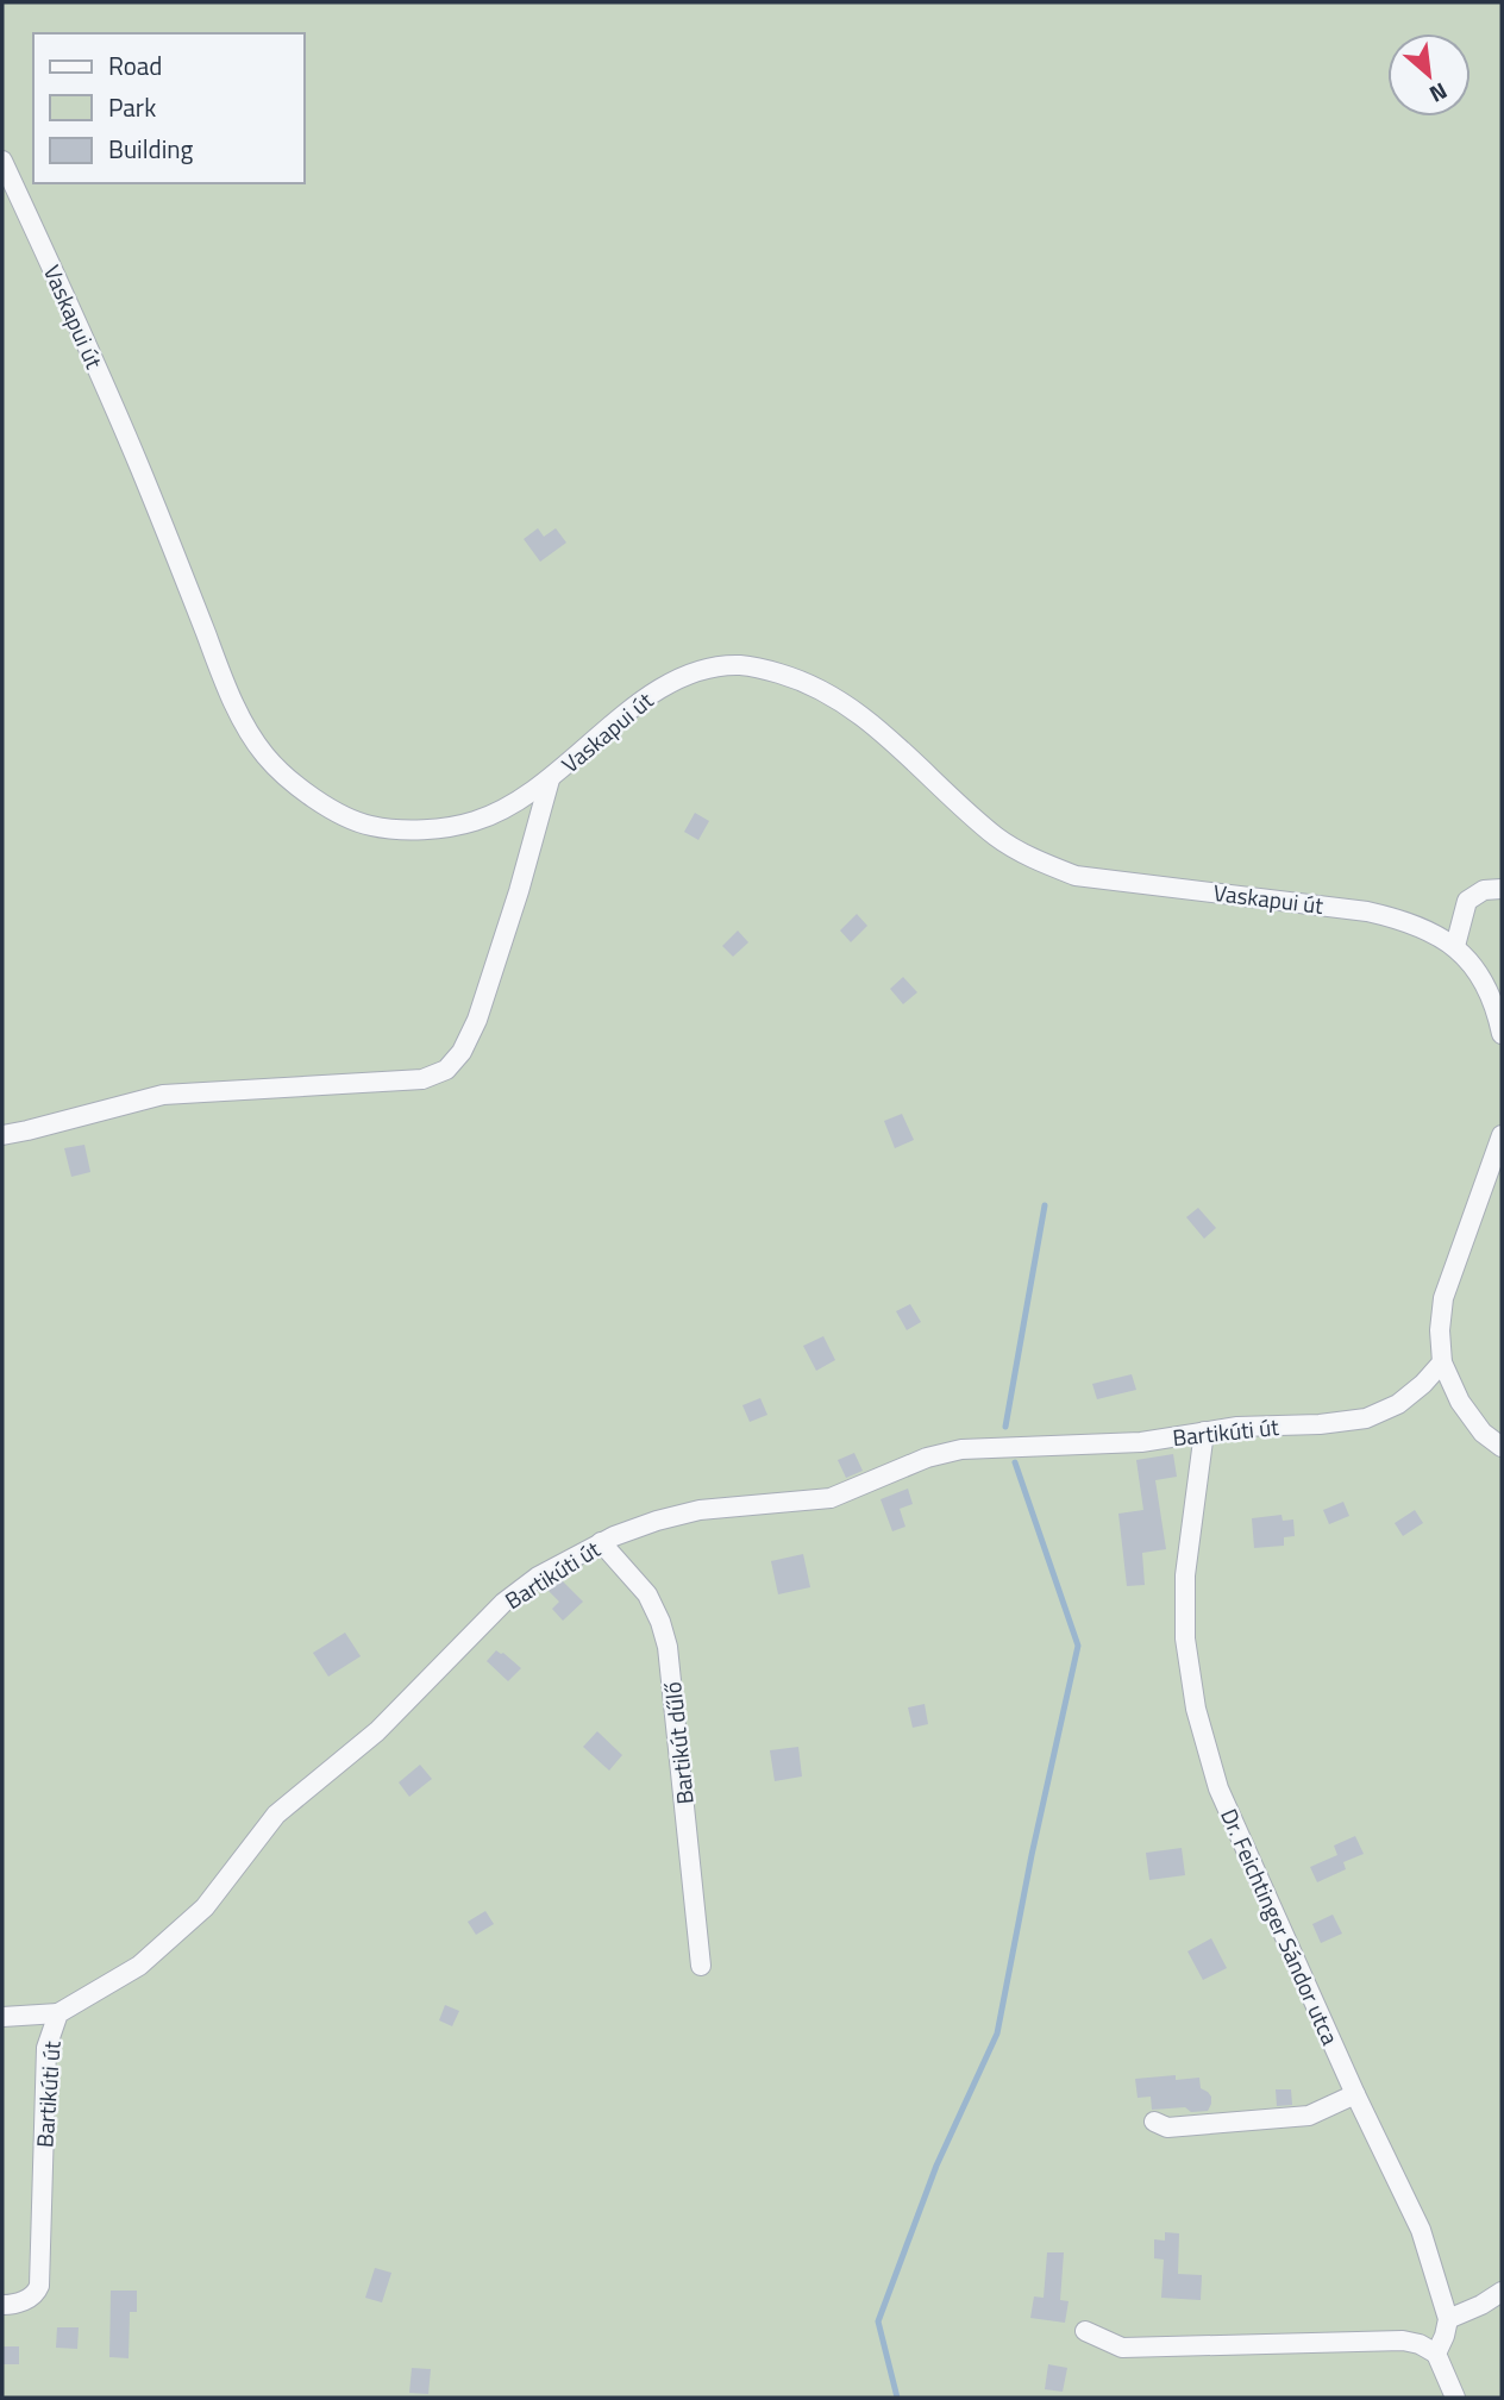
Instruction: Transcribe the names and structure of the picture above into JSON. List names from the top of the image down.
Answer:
{
  "streets": {
    "street": [
      "Vaskapui út",
      "Bartikúti út",
      "Bartikút dűlő",
      "Dr. Feichtinger Sándor utca"
    ]
  },
  "crossings": [
    ["Bartikúti út", "Bartikút dűlő"],
    ["Bartikúti út", "Dr. Feichtinger Sándor utca"]
  ],
  "legend": ["Road", "Park", "Building"],
  "north": "bottom right"
}
